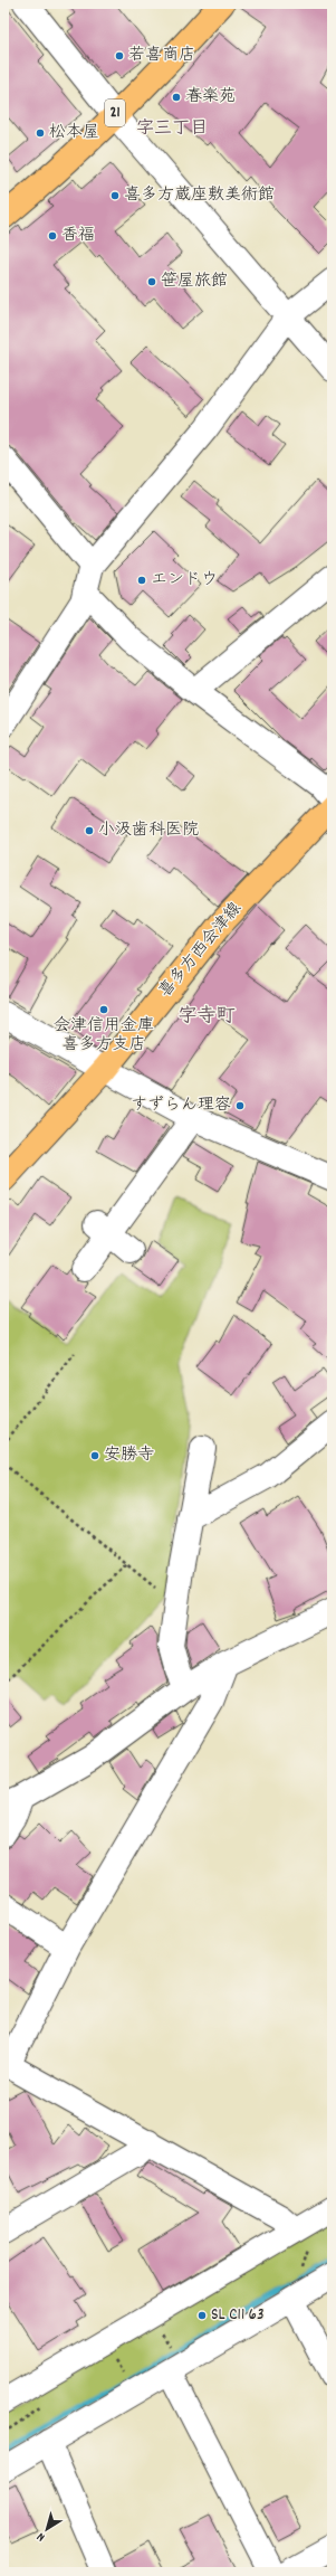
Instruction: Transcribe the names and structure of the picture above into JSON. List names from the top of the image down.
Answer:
{
  "streets": {
    "main road": ["21", "喜多方西会津線"]
  },
  "districts": ["字三丁目", "字寺町"],
  "places": [
    "若喜商店",
    "春楽苑",
    "松本屋",
    "喜多方蔵座敷美術館",
    "香福",
    "笹屋旅館",
    "エンドウ",
    "小汲歯科医院",
    "会津信用金庫 喜多方支店",
    "すずらん理容",
    "安勝寺",
    "SL C11 63"
  ],
  "north": "bottom left"
}
